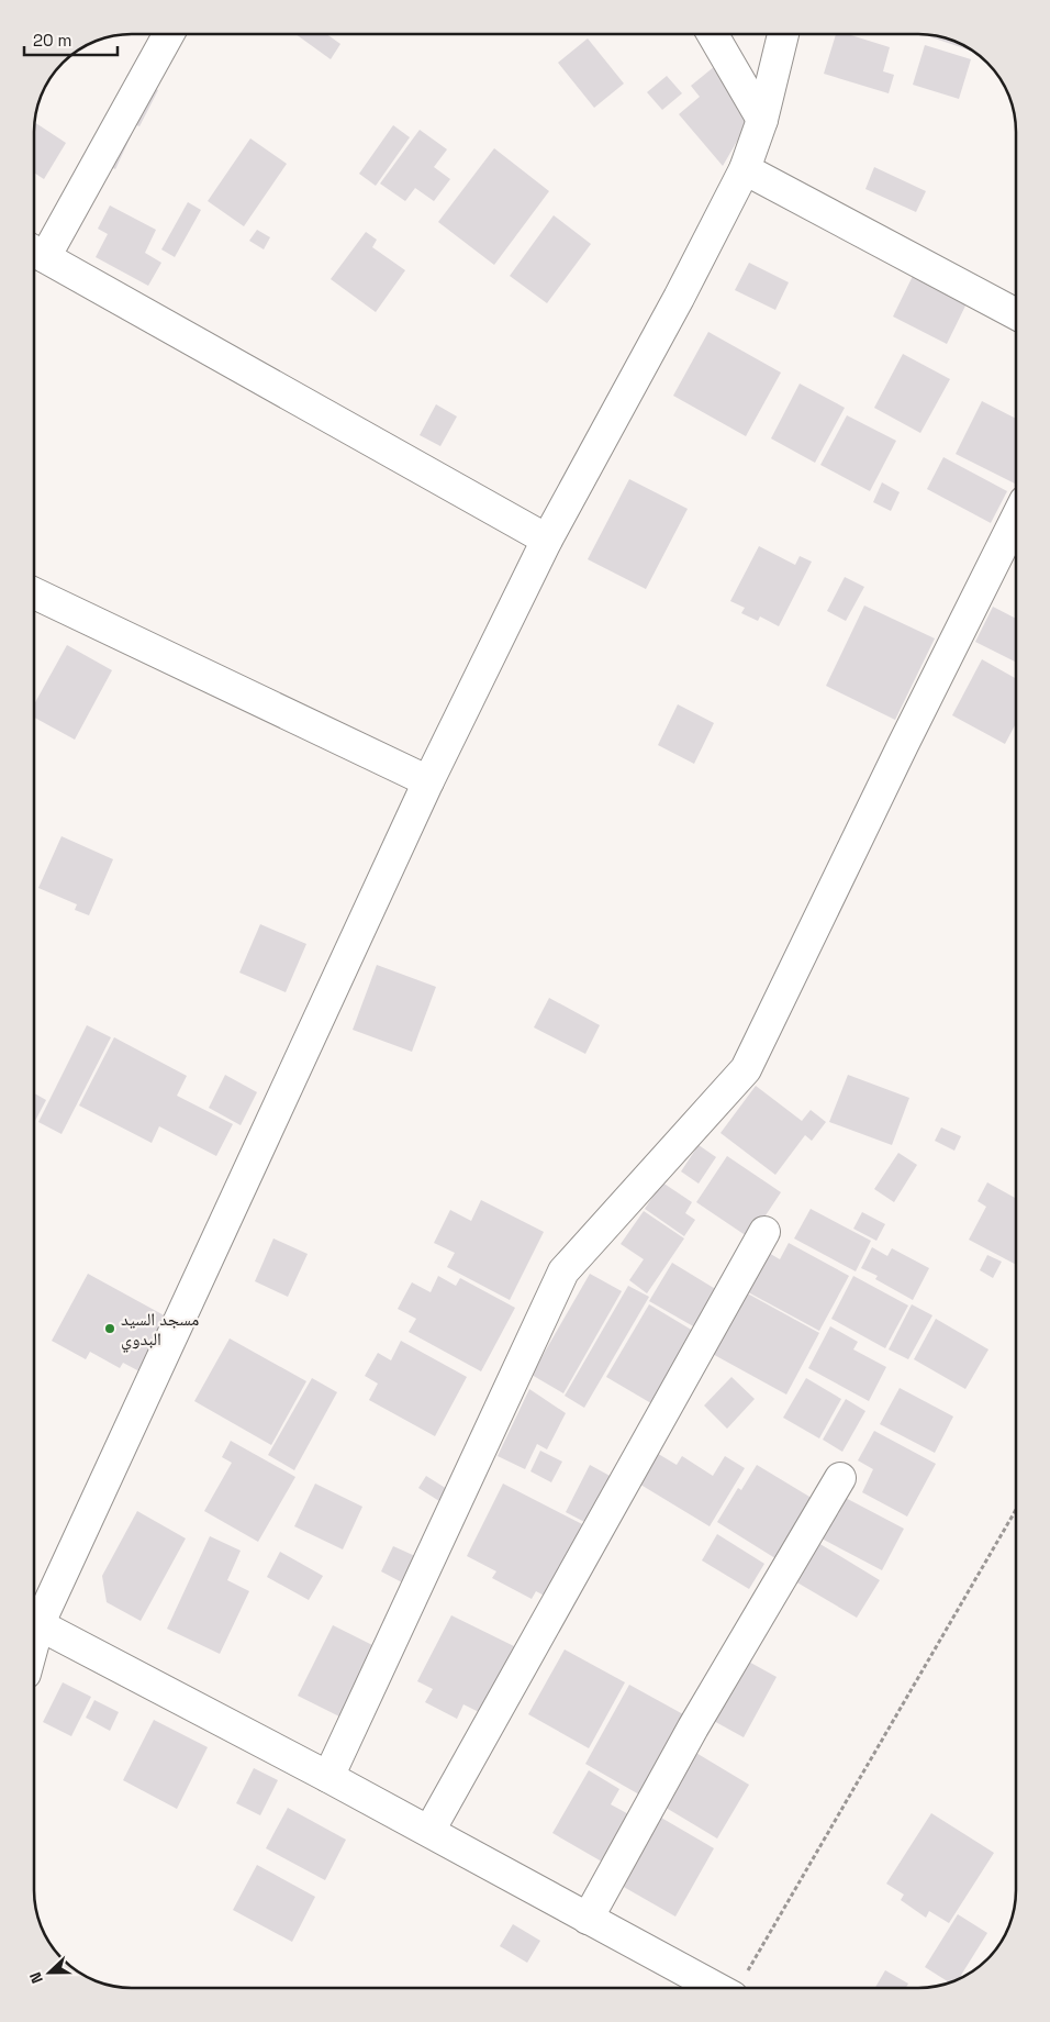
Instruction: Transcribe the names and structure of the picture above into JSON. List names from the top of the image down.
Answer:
{
  "places": ["مسجد السيد البدوي"],
  "scale_bar": "20 m",
  "north": "left"
}
